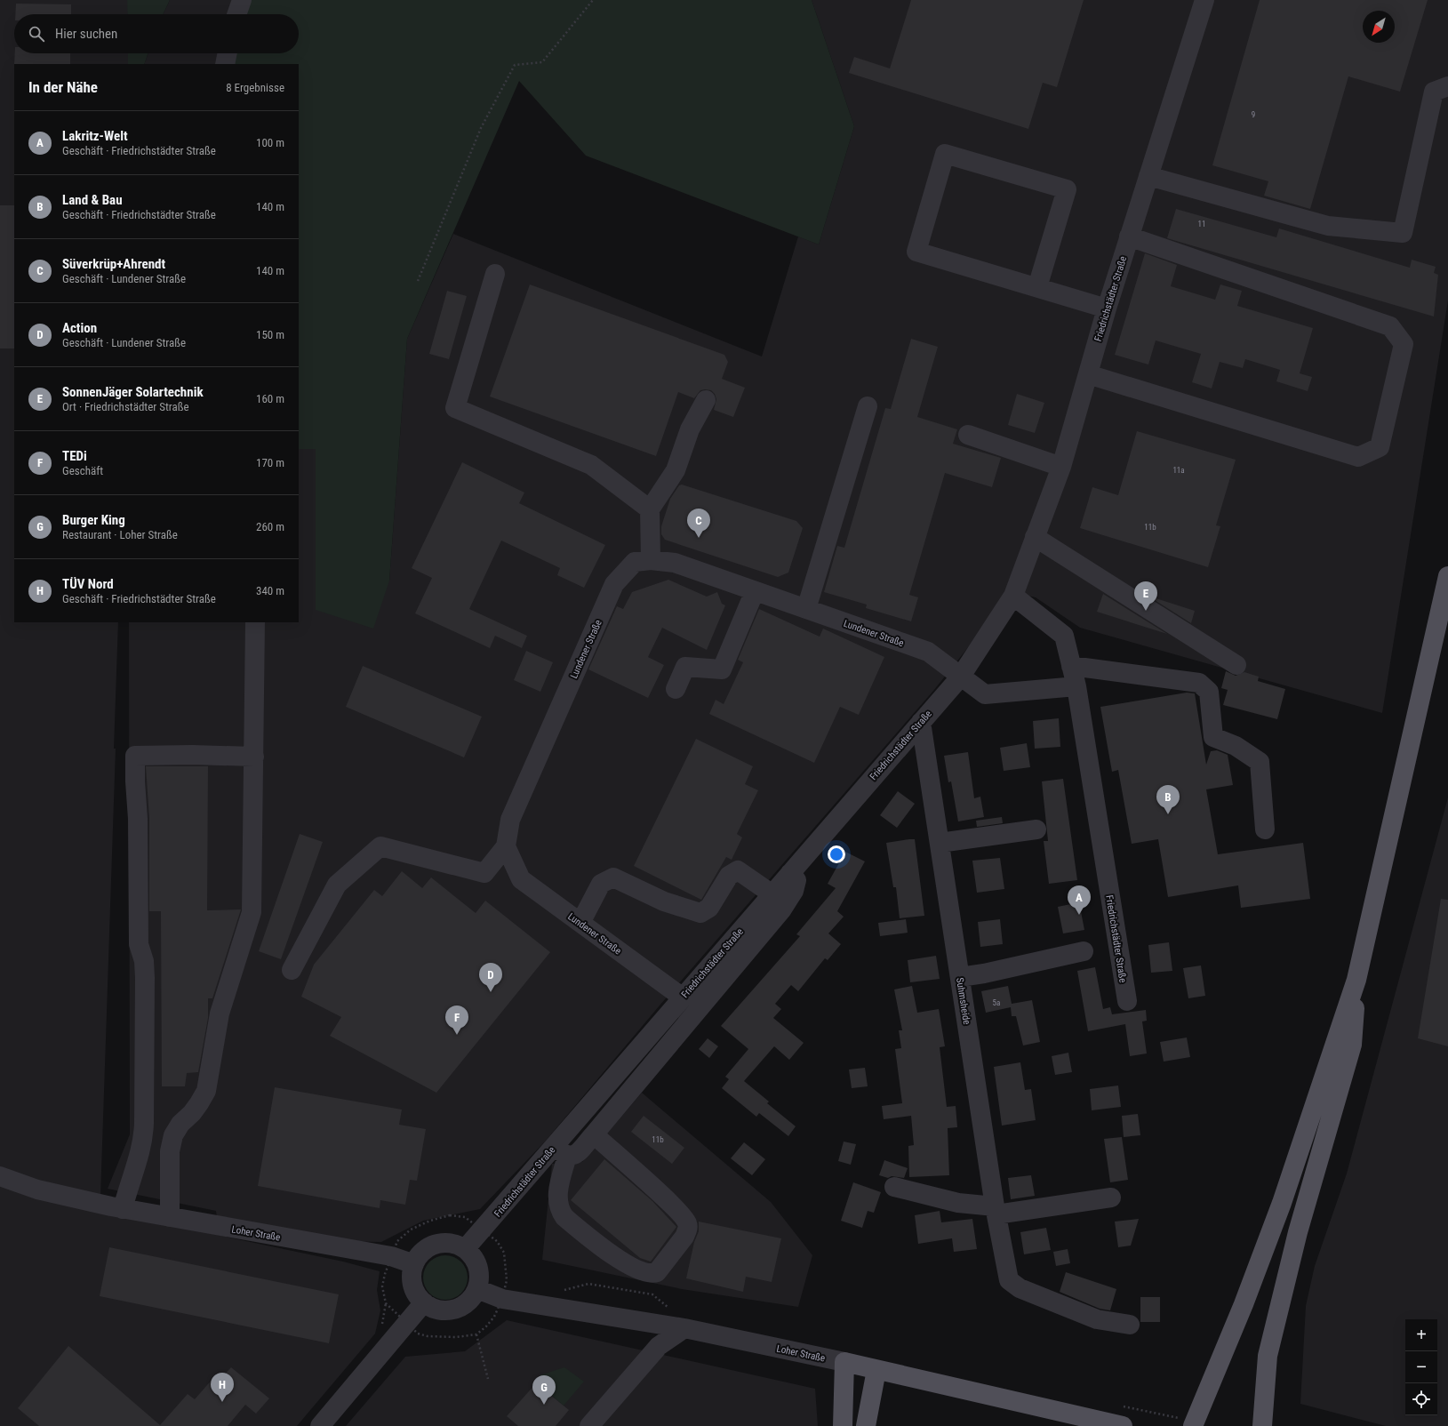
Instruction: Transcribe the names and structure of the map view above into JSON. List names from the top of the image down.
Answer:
{
  "streets": {
    "main road": ["Loher Straße"],
    "street": ["Friedrichstädter Straße", "Lundener Straße", "Suhmsheide"]
  },
  "crossings": [
    ["Friedrichstädter Straße", "Lundener Straße"],
    ["Friedrichstädter Straße", "Suhmsheide"],
    ["Friedrichstädter Straße", "Loher Straße"]
  ],
  "house_numbers": [
    "9",
    "11",
    "11a",
    "11b",
    "5a",
    "11b"
  ],
  "north": "bottom left",
  "page": {
    "search": "Hier suchen",
    "heading": ["In der Nähe", "8 Ergebnisse"],
    "list": [
      {
        "mark": "A",
        "name": "Lakritz-Welt",
        "note": "Geschäft · Friedrichstädter Straße",
        "value": "100 m"
      },
      {
        "mark": "B",
        "name": "Land & Bau",
        "note": "Geschäft · Friedrichstädter Straße",
        "value": "140 m"
      },
      {
        "mark": "C",
        "name": "Süverkrüp+Ahrendt",
        "note": "Geschäft · Lundener Straße",
        "value": "140 m"
      },
      {
        "mark": "D",
        "name": "Action",
        "note": "Geschäft · Lundener Straße",
        "value": "150 m"
      },
      {
        "mark": "E",
        "name": "SonnenJäger Solartechnik",
        "note": "Ort · Friedrichstädter Straße",
        "value": "160 m"
      },
      {
        "mark": "F",
        "name": "TEDi",
        "note": "Geschäft",
        "value": "170 m"
      },
      {
        "mark": "G",
        "name": "Burger King",
        "note": "Restaurant · Loher Straße",
        "value": "260 m"
      },
      {
        "mark": "H",
        "name": "TÜV Nord",
        "note": "Geschäft · Friedrichstädter Straße",
        "value": "340 m"
      }
    ],
    "pins": [
      "C",
      "E",
      "B",
      "A",
      "D",
      "F",
      "H",
      "G"
    ],
    "map_buttons": ["+", "−"]
  }
}
